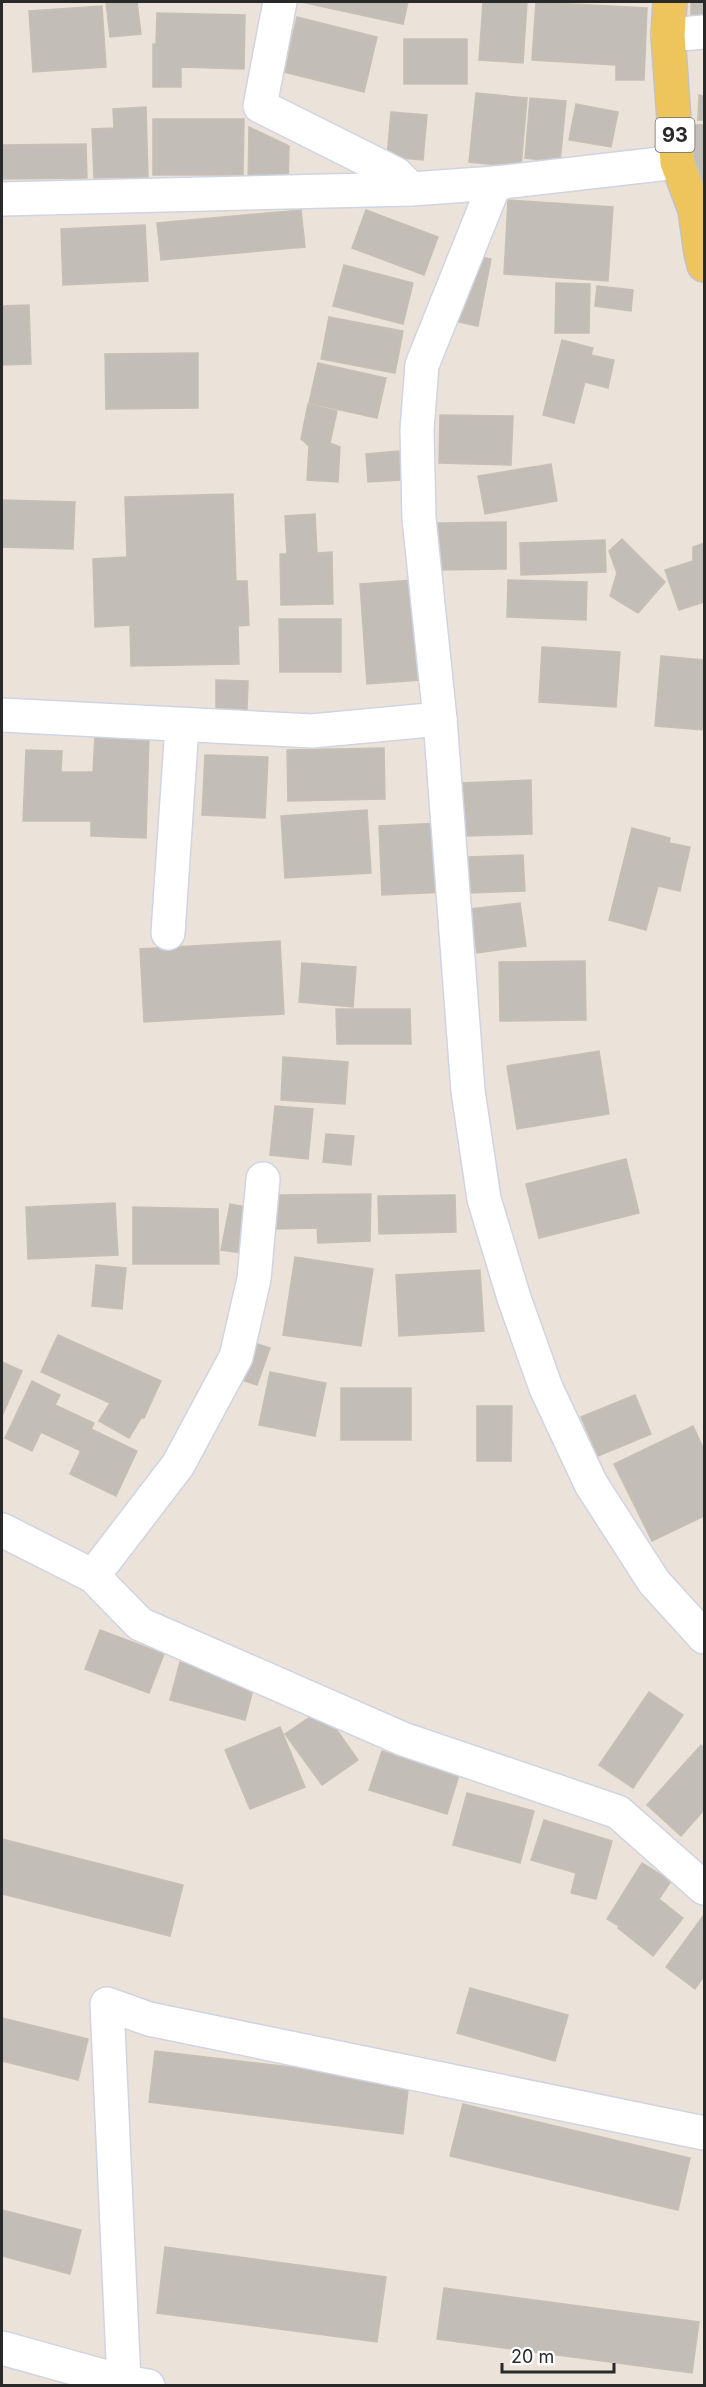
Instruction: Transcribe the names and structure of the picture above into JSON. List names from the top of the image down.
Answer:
{
  "streets": {
    "main road": ["93"]
  },
  "scale_bar": "20 m"
}
